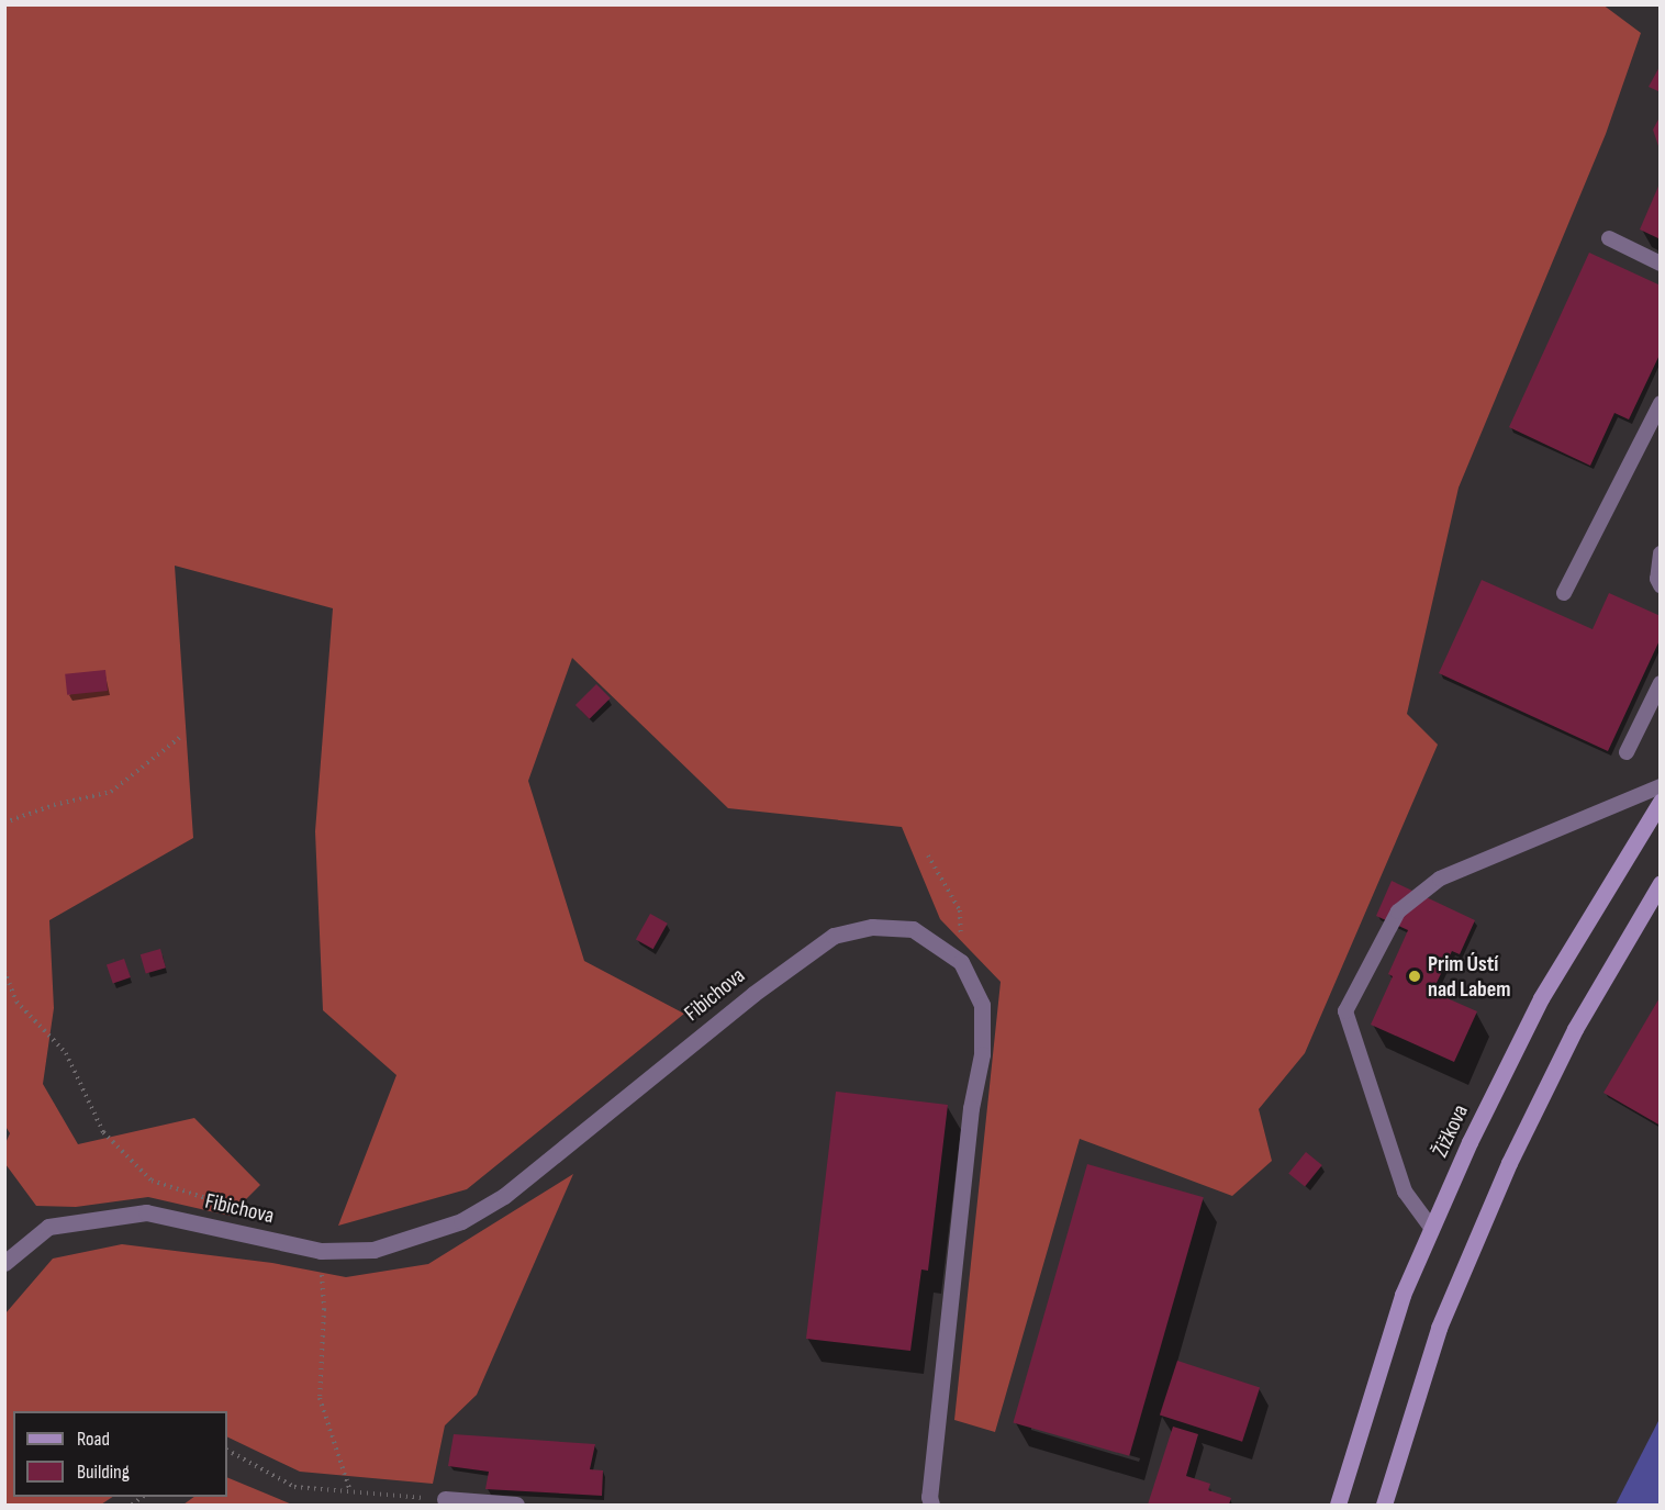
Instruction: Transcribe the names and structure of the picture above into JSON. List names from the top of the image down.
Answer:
{
  "streets": {
    "main road": ["Žižkova"],
    "street": ["Fibichova"]
  },
  "places": ["Prim Ústí nad Labem"],
  "legend": ["Road", "Building"]
}
